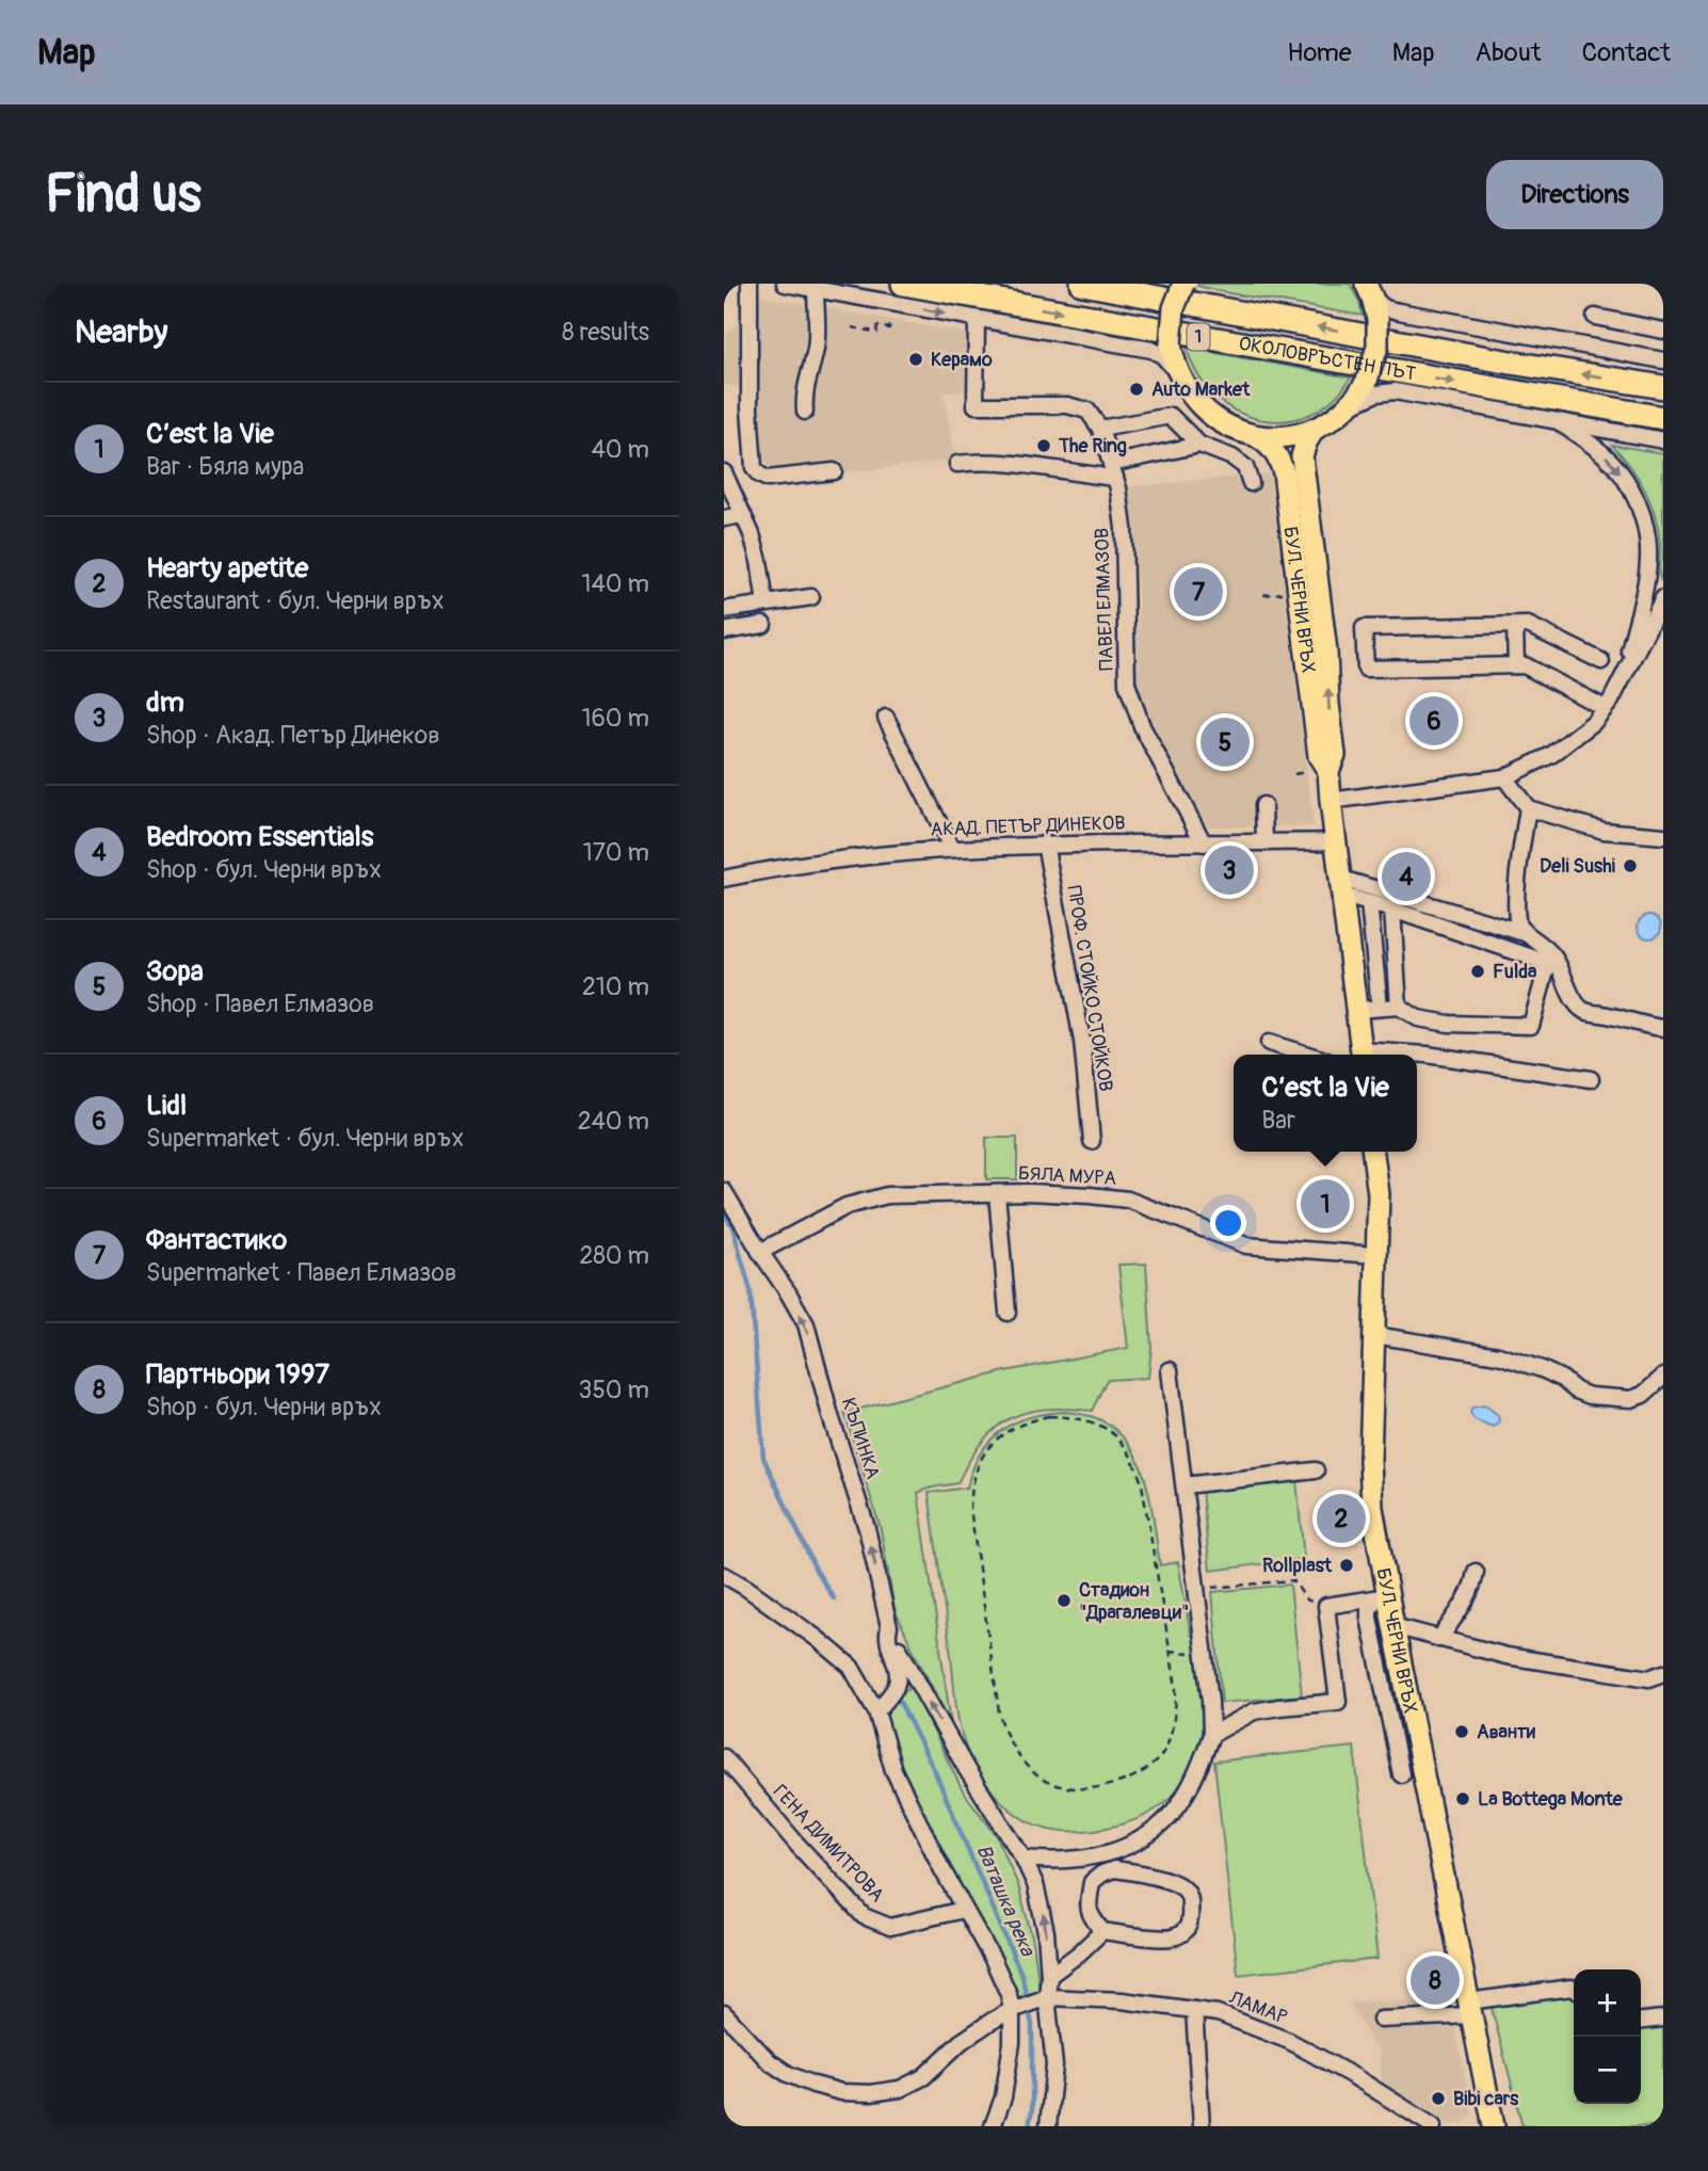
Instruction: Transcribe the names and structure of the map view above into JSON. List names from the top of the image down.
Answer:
{
  "streets": {
    "highway": ["1", "ОКОЛОВРЪСТЕН ПЪТ"],
    "main road": ["БУЛ. ЧЕРНИ ВРЪХ"],
    "street": [
      "ПАВЕЛ ЕЛМАЗОВ",
      "АКАД. ПЕТЪР ДИНЕКОВ",
      "ПРОФ. СТОЙКО СТОЙКОВ",
      "БЯЛА МУРА",
      "КЪПИНКА",
      "ГЕНА ДИМИТРОВА",
      "ЛАМАР"
    ]
  },
  "crossings": [
    ["ПАВЕЛ ЕЛМАЗОВ", "АКАД. ПЕТЪР ДИНЕКОВ"],
    ["БУЛ. ЧЕРНИ ВРЪХ", "АКАД. ПЕТЪР ДИНЕКОВ"],
    ["БУЛ. ЧЕРНИ ВРЪХ", "БЯЛА МУРА"],
    ["АКАД. ПЕТЪР ДИНЕКОВ", "ПРОФ. СТОЙКО СТОЙКОВ"],
    ["БЯЛА МУРА", "КЪПИНКА"]
  ],
  "one_way": ["КЪПИНКА"],
  "water": ["Ваташка река"],
  "places": [
    "Керамо",
    "Auto Market",
    "The Ring",
    "Deli Sushi",
    "Fulda",
    "Rollplast",
    "Стадион \"Драгалевци\"",
    "Аванти",
    "La Bottega Monte",
    "Bibi cars"
  ],
  "page": {
    "header": "Map",
    "nav": [
      "Home",
      "Map",
      "About",
      "Contact"
    ],
    "buttons": "Directions",
    "title": "Find us",
    "heading": ["Nearby", "8 results"],
    "list": [
      {
        "mark": "1",
        "name": "C’est la Vie",
        "note": "Bar · Бяла мура",
        "value": "40 m"
      },
      {
        "mark": "2",
        "name": "Hearty apetite",
        "note": "Restaurant · бул. Черни връх",
        "value": "140 m"
      },
      {
        "mark": "3",
        "name": "dm",
        "note": "Shop · Акад. Петър Динеков",
        "value": "160 m"
      },
      {
        "mark": "4",
        "name": "Bedroom Essentials",
        "note": "Shop · бул. Черни връх",
        "value": "170 m"
      },
      {
        "mark": "5",
        "name": "Зора",
        "note": "Shop · Павел Елмазов",
        "value": "210 m"
      },
      {
        "mark": "6",
        "name": "Lidl",
        "note": "Supermarket · бул. Черни връх",
        "value": "240 m"
      },
      {
        "mark": "7",
        "name": "Фантастико",
        "note": "Supermarket · Павел Елмазов",
        "value": "280 m"
      },
      {
        "mark": "8",
        "name": "Партньори 1997",
        "note": "Shop · бул. Черни връх",
        "value": "350 m"
      }
    ],
    "pins": [
      "7",
      "6",
      "5",
      "3",
      "4",
      "1",
      "2",
      "8"
    ],
    "popup": ["C’est la Vie", "Bar"],
    "map_buttons": ["+", "−"]
  }
}
